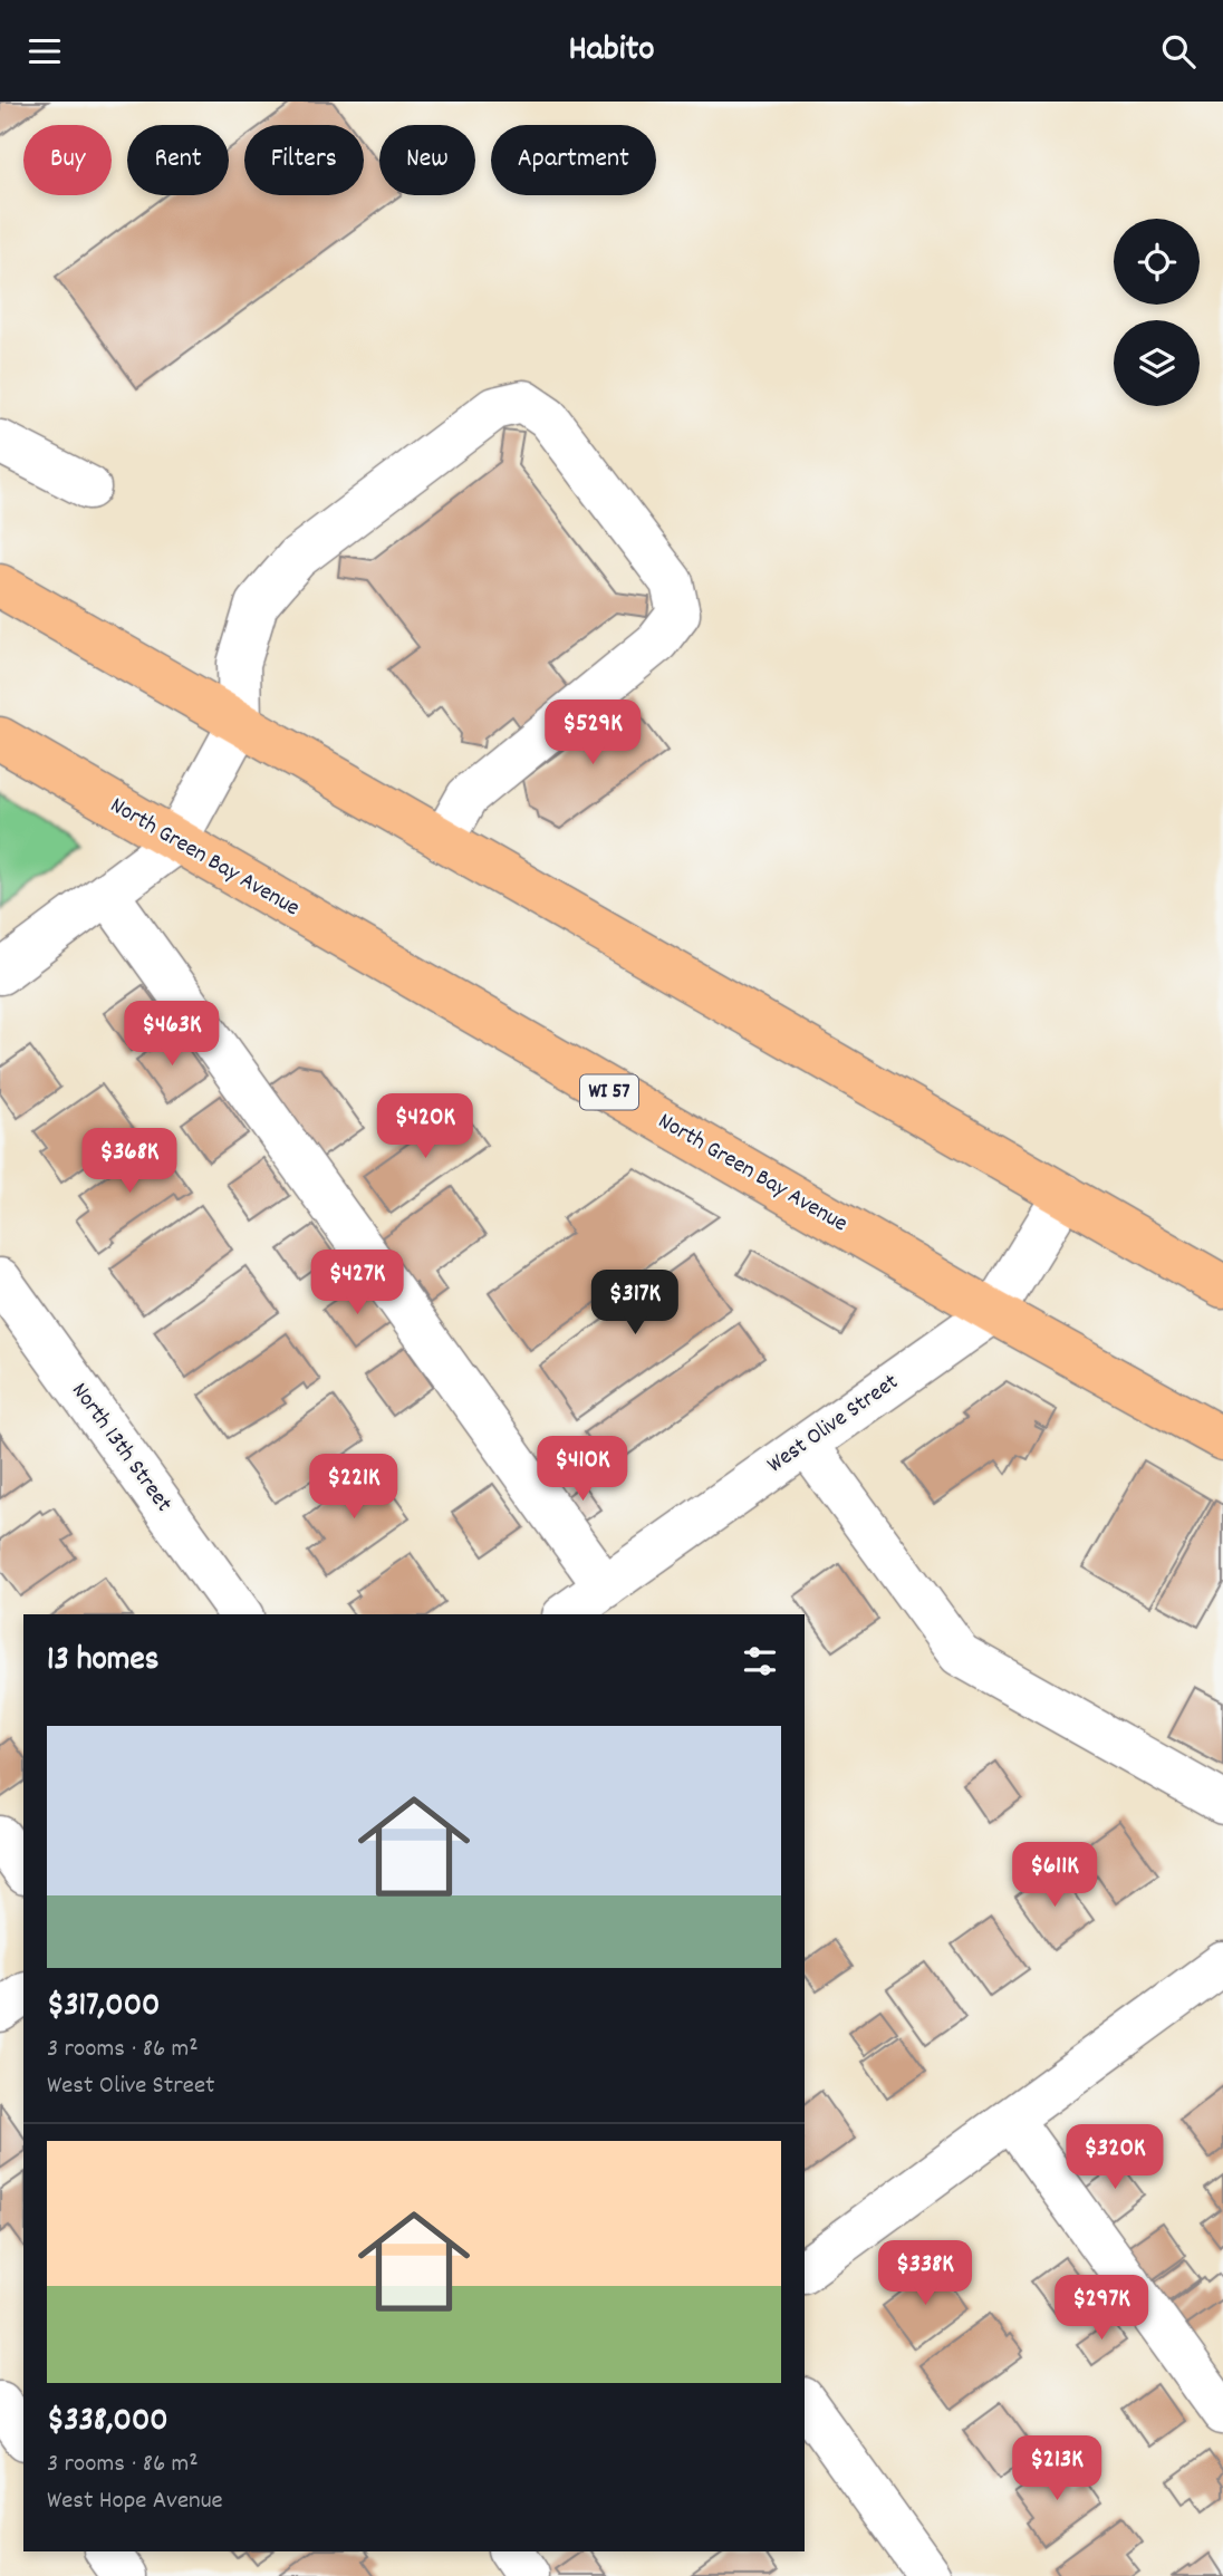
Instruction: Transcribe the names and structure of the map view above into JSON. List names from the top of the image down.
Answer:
{
  "streets": {
    "main road": ["North Green Bay Avenue", "WI 57"],
    "street": ["West Olive Street", "North 13th Street"]
  },
  "crossings": [
    ["North Green Bay Avenue", "West Olive Street"]
  ],
  "page": {
    "header": "Habito",
    "chip": [
      "Buy",
      "Rent",
      "Filters",
      "New",
      "Apartment"
    ],
    "price": [
      "$529K",
      "$463K",
      "$420K",
      "$368K",
      "$427K",
      "$317K",
      "$410K",
      "$221K",
      "$611K",
      "$320K",
      "$338K",
      "$297K",
      "$213K"
    ],
    "heading": "13 homes",
    "list": [
      {
        "name": "$317,000",
        "note": "3 rooms · 86 m² · West Olive Street"
      },
      {
        "name": "$338,000",
        "note": "3 rooms · 86 m² · West Hope Avenue"
      }
    ]
  }
}
